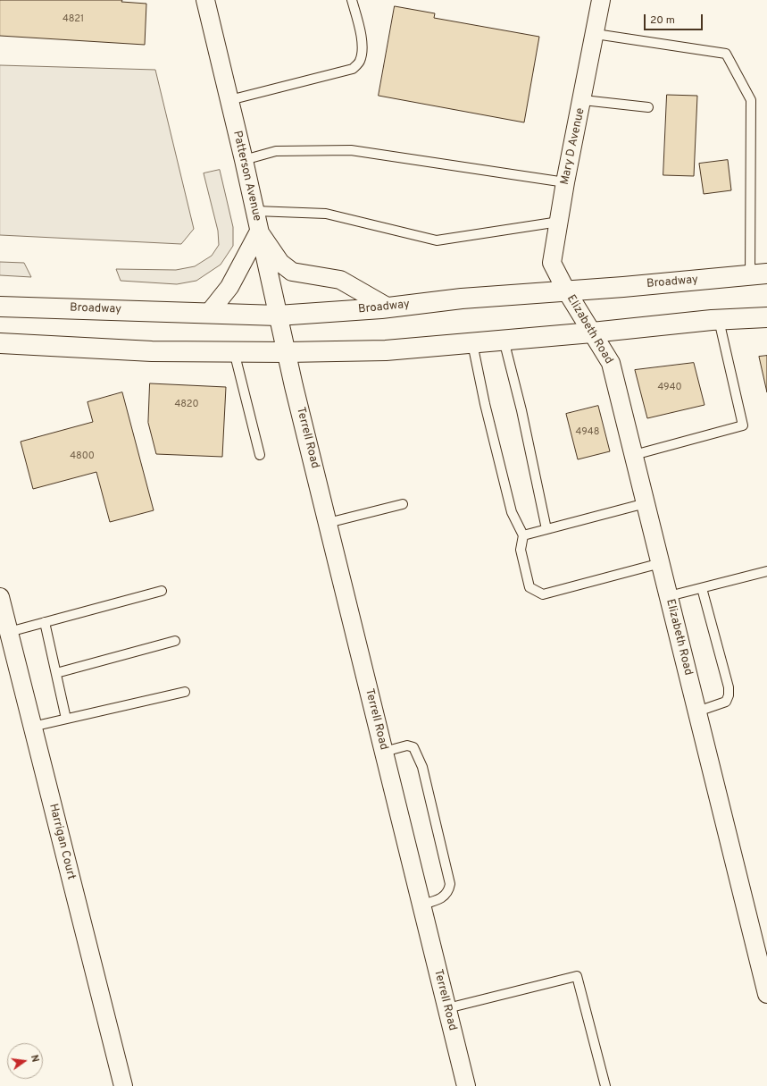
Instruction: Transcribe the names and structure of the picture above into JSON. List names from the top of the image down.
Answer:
{
  "streets": {
    "main road": ["Broadway"],
    "street": [
      "Mary D Avenue",
      "Patterson Avenue",
      "Elizabeth Road",
      "Terrell Road",
      "Harrigan Court"
    ]
  },
  "crossings": [
    ["Mary D Avenue", "Broadway"],
    ["Mary D Avenue", "Elizabeth Road"],
    ["Patterson Avenue", "Broadway"],
    ["Patterson Avenue", "Terrell Road"],
    ["Broadway", "Elizabeth Road"]
  ],
  "house_numbers": [
    "4821",
    "4940",
    "4820",
    "4948",
    "4800"
  ],
  "scale_bar": "20 m",
  "north": "right"
}
